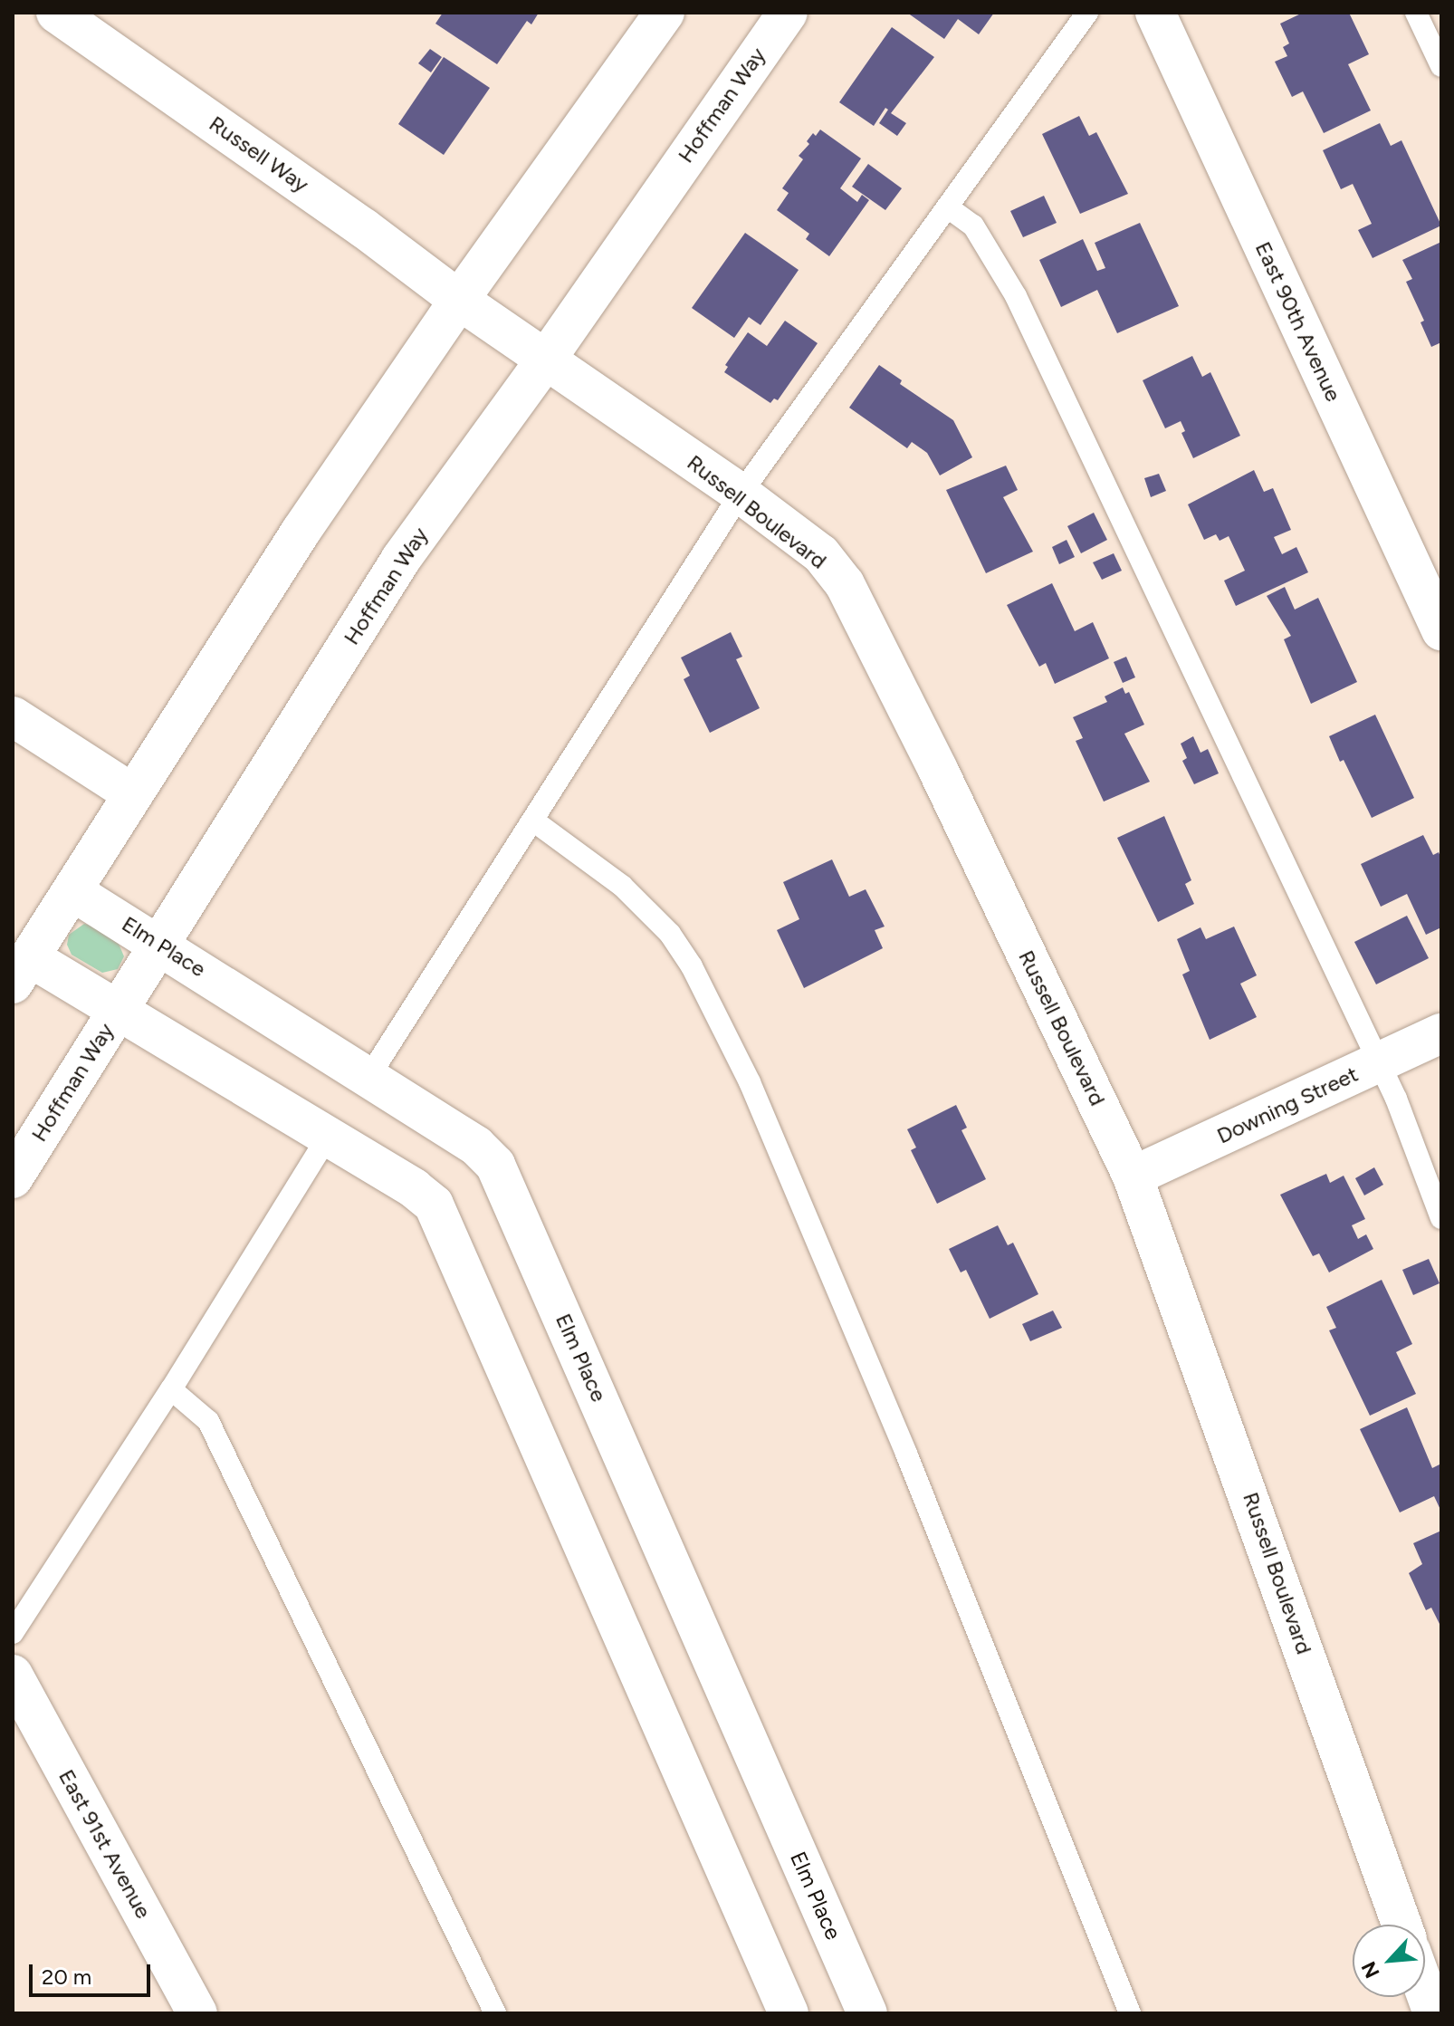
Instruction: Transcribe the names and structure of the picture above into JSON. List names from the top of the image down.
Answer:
{
  "streets": {
    "street": [
      "Hoffman Way",
      "Russell Way",
      "East 90th Avenue",
      "Russell Boulevard",
      "Elm Place",
      "Downing Street",
      "East 91st Avenue"
    ]
  },
  "crossings": [
    ["Hoffman Way", "Russell Boulevard"],
    ["Hoffman Way", "Elm Place"],
    ["Russell Way", "Russell Boulevard"],
    ["Russell Boulevard", "Downing Street"]
  ],
  "scale_bar": "20 m",
  "north": "bottom left"
}
